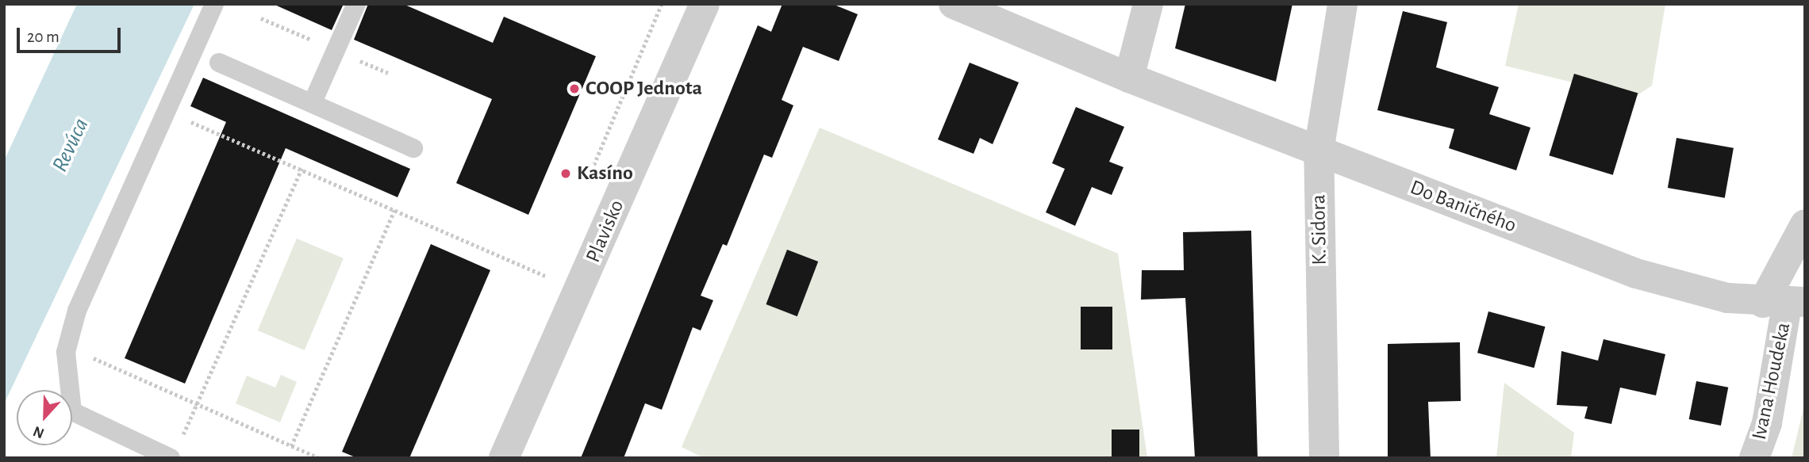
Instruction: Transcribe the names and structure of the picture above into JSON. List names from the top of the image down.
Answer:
{
  "streets": {
    "street": [
      "Do Baničného",
      "K. Sidora",
      "Plavisko",
      "Ivana Houdeka"
    ]
  },
  "crossings": [
    ["Do Baničného", "K. Sidora"],
    ["Do Baničného", "Ivana Houdeka"]
  ],
  "water": ["Revúca"],
  "places": ["COOP Jednota", "Kasíno"],
  "scale_bar": "20 m",
  "north": "bottom"
}
